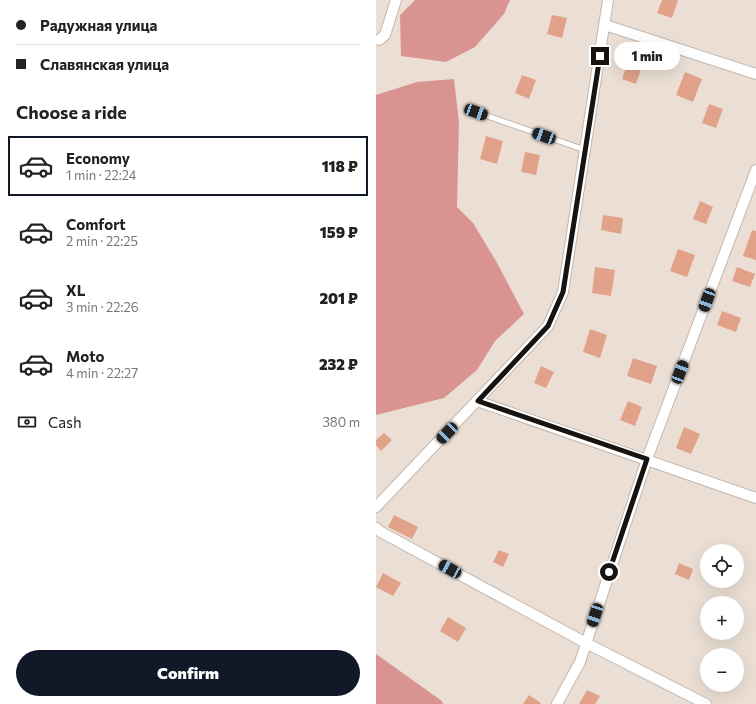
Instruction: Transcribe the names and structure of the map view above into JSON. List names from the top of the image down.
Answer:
{
  "page": {
    "banner": ["Радужная улица", "Славянская улица"],
    "bubble": "1 min",
    "heading": "Choose a ride",
    "list": [
      {
        "name": "Economy",
        "note": "1 min · 22:24",
        "value": "118 ₽"
      },
      {
        "name": "Comfort",
        "note": "2 min · 22:25",
        "value": "159 ₽"
      },
      {
        "name": "XL",
        "note": "3 min · 22:26",
        "value": "201 ₽"
      },
      {
        "name": "Moto",
        "note": "4 min · 22:27",
        "value": "232 ₽"
      }
    ],
    "pay": ["Cash", "380 m"],
    "map_buttons": ["+", "−"],
    "buttons": "Confirm"
  }
}
